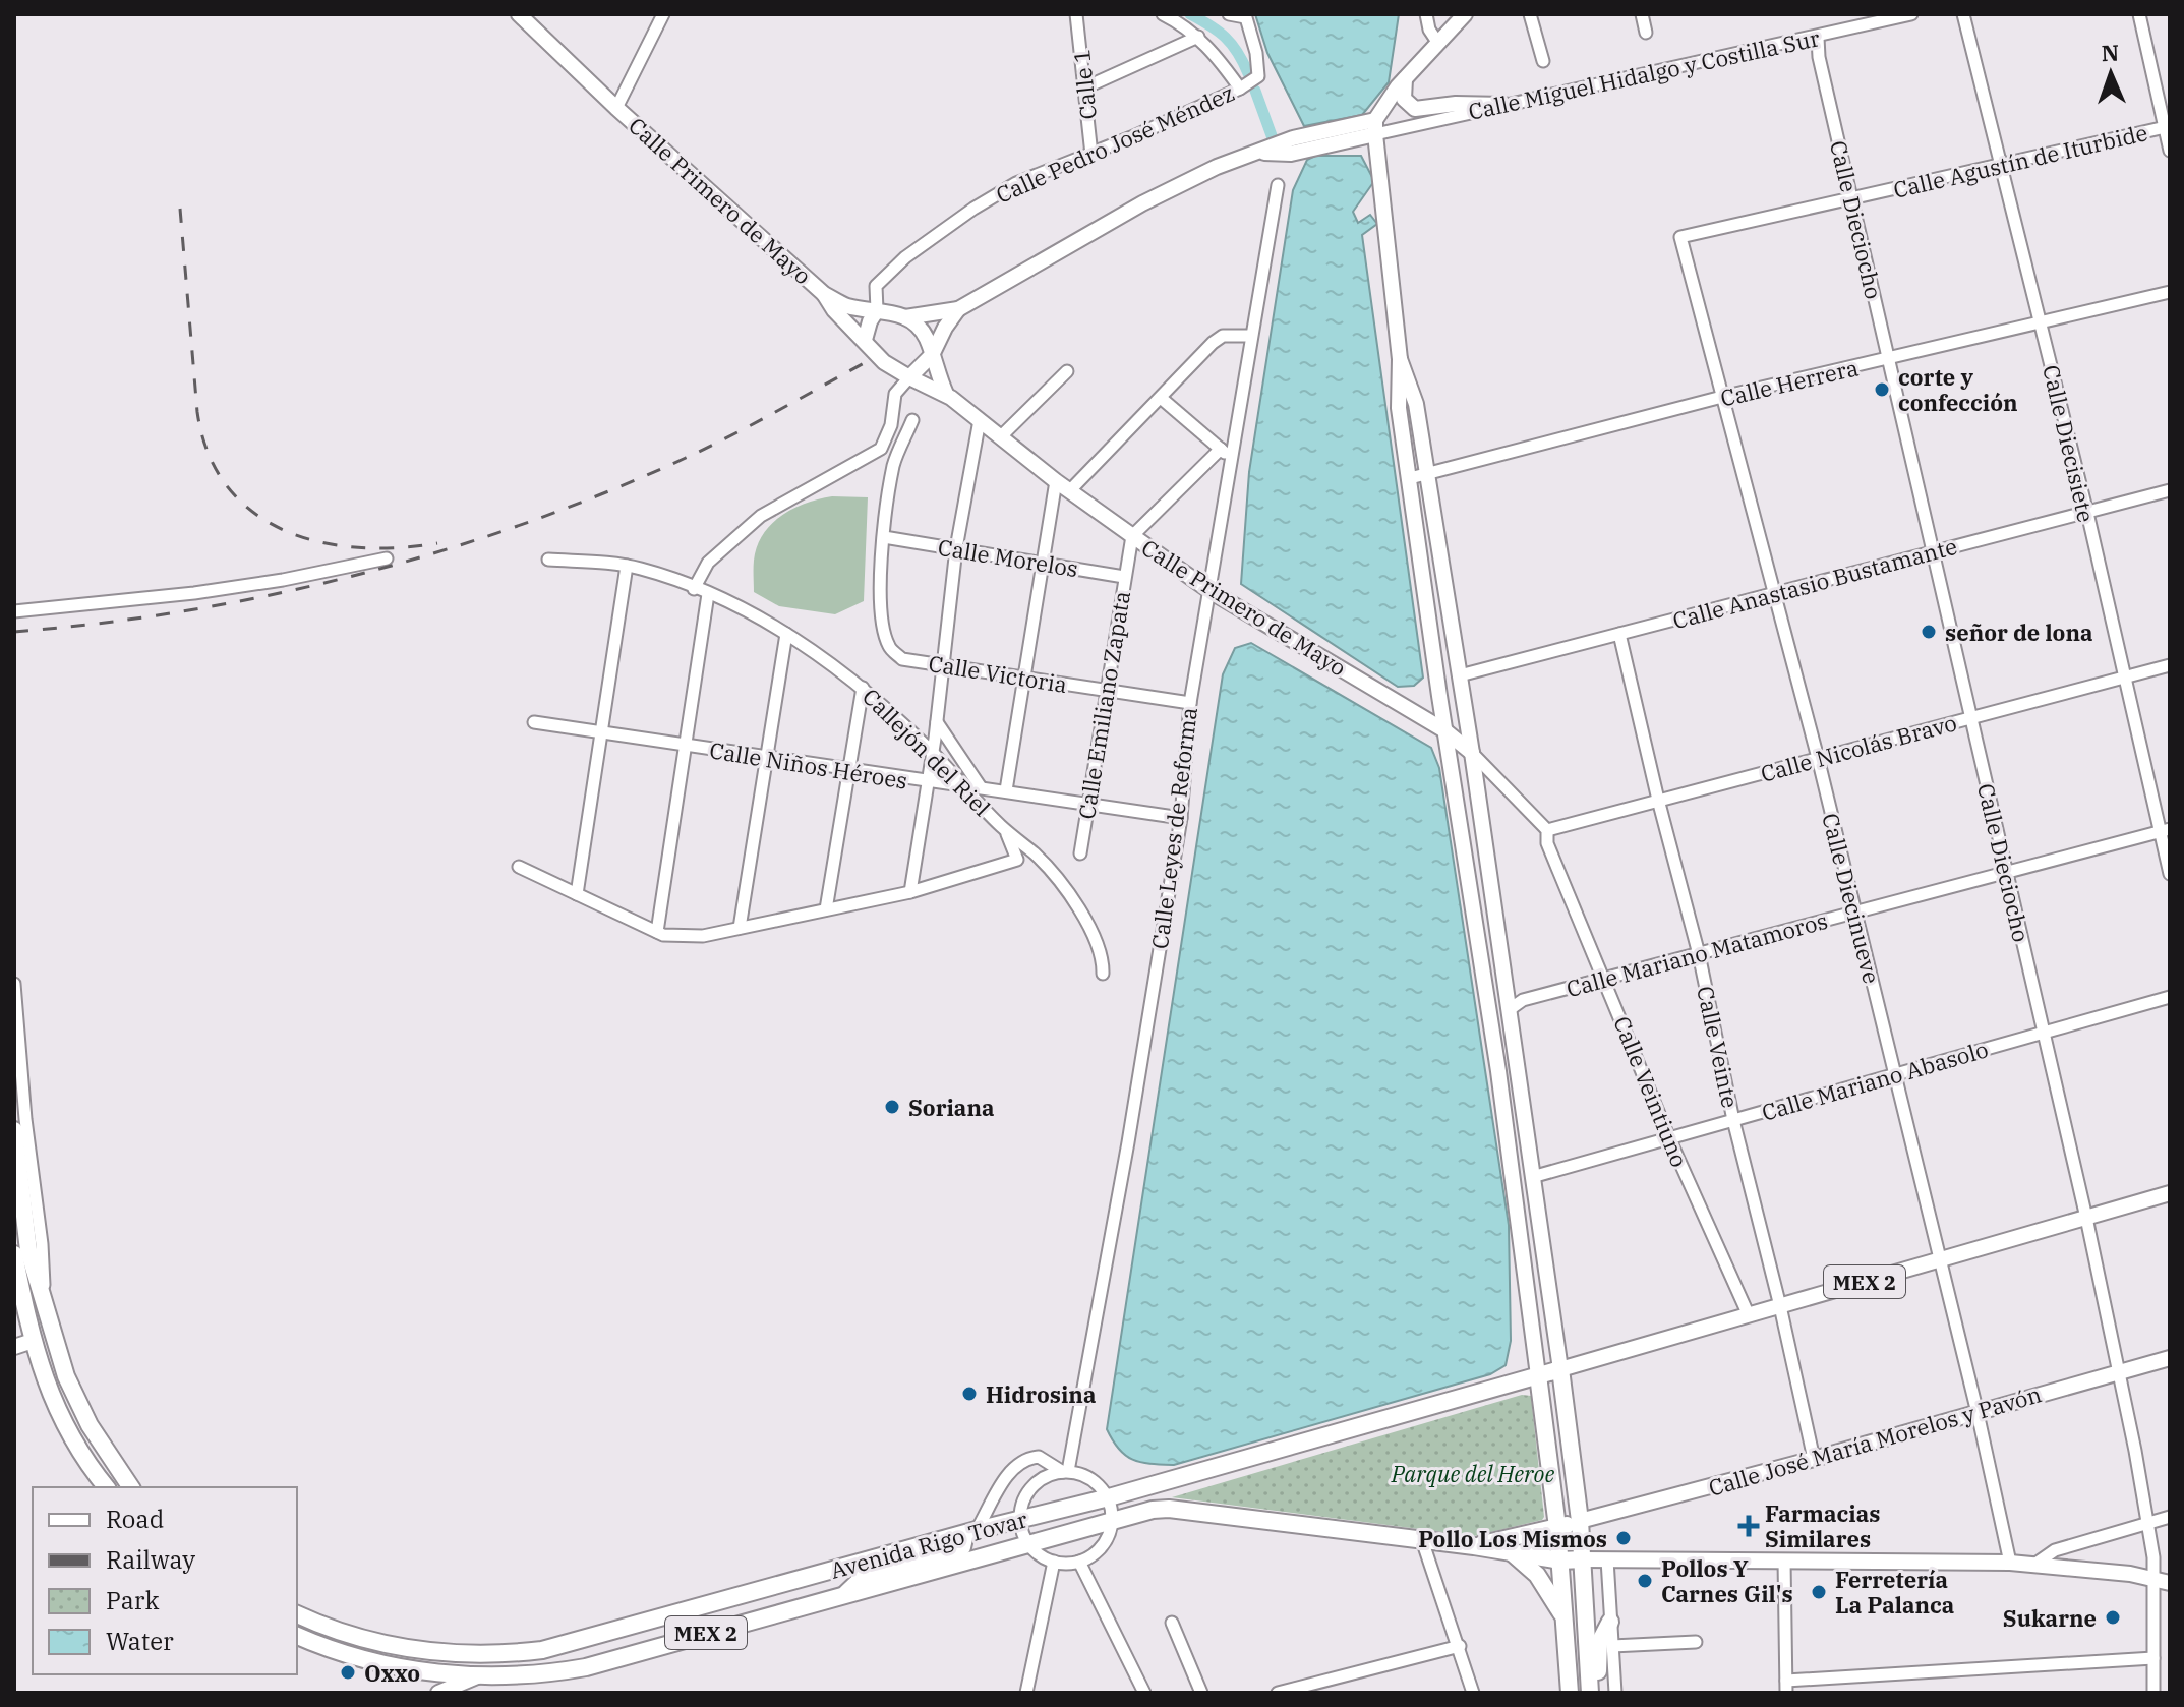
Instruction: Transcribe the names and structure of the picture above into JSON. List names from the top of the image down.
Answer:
{
  "streets": {
    "highway": ["MEX 2", "Avenida Rigo Tovar"],
    "main road": ["Calle Primero de Mayo", "Calle José María Morelos y Pavón"],
    "street": [
      "Calle Miguel Hidalgo y Costilla Sur",
      "Calle 1",
      "Calle Pedro José Méndez",
      "Calle Agustín de Iturbide",
      "Calle Dieciocho",
      "Calle Herrera",
      "Calle Diecisiete",
      "Calle Morelos",
      "Calle Anastasio Bustamante",
      "Calle Victoria",
      "Calle Emiliano Zapata",
      "Calle Nicolás Bravo",
      "Callejón del Riel",
      "Calle Niños Héroes",
      "Calle Leyes de Reforma",
      "Calle Diecinueve",
      "Calle Mariano Matamoros",
      "Calle Veinte",
      "Calle Mariano Abasolo",
      "Calle Veintiuno"
    ]
  },
  "crossings": [
    ["Calle Miguel Hidalgo y Costilla Sur", "Calle Dieciocho"],
    ["Calle 1", "Calle Pedro José Méndez"],
    ["Calle Pedro José Méndez", "Calle Primero de Mayo"],
    ["Calle Agustín de Iturbide", "Calle Dieciocho"],
    ["Calle Agustín de Iturbide", "Calle Diecisiete"],
    ["Calle Agustín de Iturbide", "Calle Diecinueve"],
    ["Calle Primero de Mayo", "Calle Emiliano Zapata"],
    ["Calle Primero de Mayo", "Calle Leyes de Reforma"],
    ["Calle Primero de Mayo", "Calle Veintiuno"],
    ["Calle Dieciocho", "Calle Herrera"],
    ["Calle Dieciocho", "Calle Anastasio Bustamante"],
    ["Calle Dieciocho", "Calle Nicolás Bravo"],
    ["Calle Dieciocho", "Calle Mariano Matamoros"],
    ["Calle Dieciocho", "Calle Mariano Abasolo"],
    ["Calle Dieciocho", "MEX 2"],
    ["Calle Dieciocho", "Calle José María Morelos y Pavón"],
    ["Calle Herrera", "Calle Diecisiete"],
    ["Calle Herrera", "Calle Diecinueve"],
    ["Calle Diecisiete", "Calle Anastasio Bustamante"],
    ["Calle Diecisiete", "Calle Nicolás Bravo"],
    ["Calle Diecisiete", "Calle Mariano Matamoros"],
    ["Calle Morelos", "Calle Victoria"],
    ["Calle Morelos", "Calle Emiliano Zapata"],
    ["Calle Anastasio Bustamante", "Calle Diecinueve"],
    ["Calle Anastasio Bustamante", "Calle Veinte"],
    ["Calle Victoria", "Calle Emiliano Zapata"],
    ["Calle Victoria", "Calle Leyes de Reforma"],
    ["Calle Emiliano Zapata", "Calle Niños Héroes"],
    ["Calle Nicolás Bravo", "Calle Diecinueve"],
    ["Calle Nicolás Bravo", "Calle Veinte"],
    ["Calle Nicolás Bravo", "Calle Veintiuno"],
    ["Callejón del Riel", "Calle Niños Héroes"],
    ["Calle Niños Héroes", "Calle Leyes de Reforma"],
    ["Calle Diecinueve", "Calle Mariano Matamoros"],
    ["Calle Diecinueve", "Calle Mariano Abasolo"],
    ["Calle Diecinueve", "MEX 2"],
    ["Calle Diecinueve", "Calle José María Morelos y Pavón"],
    ["Calle Mariano Matamoros", "Calle Veinte"],
    ["Calle Mariano Matamoros", "Calle Veintiuno"],
    ["Calle Veinte", "Calle Mariano Abasolo"],
    ["Calle Veinte", "MEX 2"],
    ["Calle Veinte", "Calle José María Morelos y Pavón"],
    ["Calle Mariano Abasolo", "Calle Veintiuno"],
    ["Calle Veintiuno", "MEX 2"],
    ["MEX 2", "Calle José María Morelos y Pavón"],
    ["MEX 2", "Avenida Rigo Tovar"]
  ],
  "parks": ["Parque del Heroe"],
  "places": {
    "other": [
      "corte y confección",
      "señor de lona",
      "Soriana",
      "Hidrosina",
      "Pollo Los Mismos",
      "Pollos Y Carnes Gil's",
      "Ferretería La Palanca",
      "Sukarne",
      "Oxxo"
    ],
    "health": ["Farmacias Similares"]
  },
  "legend": [
    "Road",
    "Railway",
    "Park",
    "Water"
  ],
  "north": "top"
}
